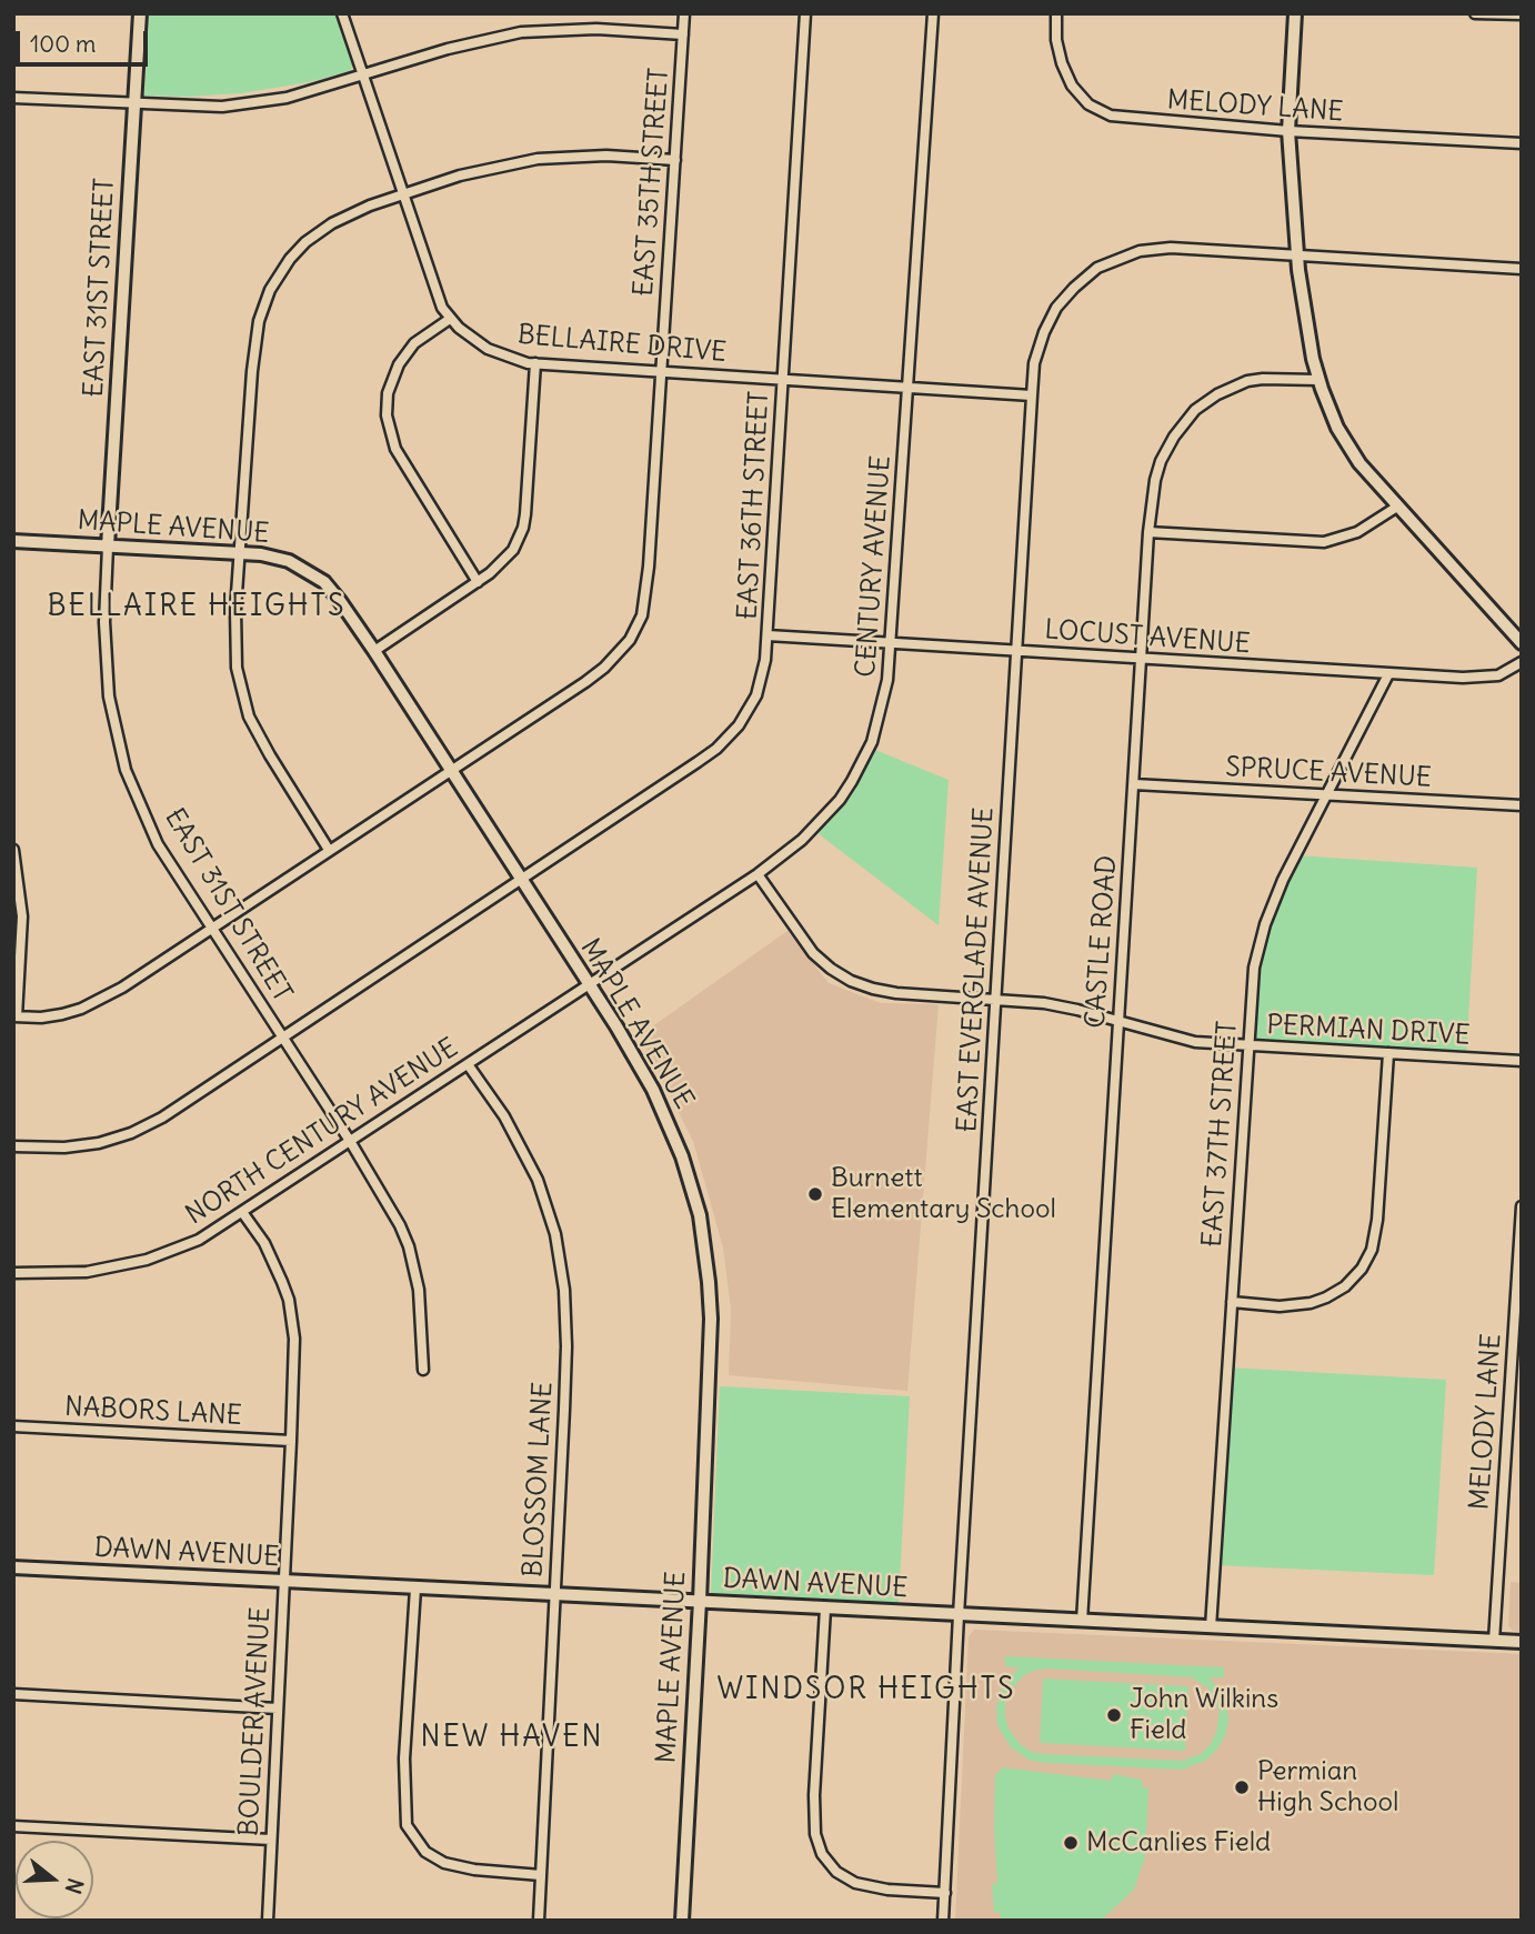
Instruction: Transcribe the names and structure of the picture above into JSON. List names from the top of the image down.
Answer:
{
  "streets": {
    "street": [
      "MELODY LANE",
      "EAST 35TH STREET",
      "EAST 31ST STREET",
      "BELLAIRE DRIVE",
      "EAST 36TH STREET",
      "MAPLE AVENUE",
      "CENTURY AVENUE",
      "LOCUST AVENUE",
      "SPRUCE AVENUE",
      "CASTLE ROAD",
      "EAST EVERGLADE AVENUE",
      "PERMIAN DRIVE",
      "NORTH CENTURY AVENUE",
      "EAST 37TH STREET",
      "NABORS LANE",
      "BLOSSOM LANE",
      "DAWN AVENUE",
      "BOULDER AVENUE"
    ]
  },
  "crossings": [
    ["MELODY LANE", "DAWN AVENUE"],
    ["EAST 35TH STREET", "EAST 31ST STREET"],
    ["EAST 35TH STREET", "BELLAIRE DRIVE"],
    ["EAST 35TH STREET", "MAPLE AVENUE"],
    ["EAST 31ST STREET", "EAST 36TH STREET"],
    ["EAST 31ST STREET", "MAPLE AVENUE"],
    ["EAST 31ST STREET", "NORTH CENTURY AVENUE"],
    ["BELLAIRE DRIVE", "EAST 36TH STREET"],
    ["BELLAIRE DRIVE", "CENTURY AVENUE"],
    ["BELLAIRE DRIVE", "EAST EVERGLADE AVENUE"],
    ["EAST 36TH STREET", "MAPLE AVENUE"],
    ["EAST 36TH STREET", "LOCUST AVENUE"],
    ["MAPLE AVENUE", "CENTURY AVENUE"],
    ["MAPLE AVENUE", "NORTH CENTURY AVENUE"],
    ["MAPLE AVENUE", "DAWN AVENUE"],
    ["CENTURY AVENUE", "LOCUST AVENUE"],
    ["CENTURY AVENUE", "PERMIAN DRIVE"],
    ["CENTURY AVENUE", "NORTH CENTURY AVENUE"],
    ["LOCUST AVENUE", "CASTLE ROAD"],
    ["LOCUST AVENUE", "EAST EVERGLADE AVENUE"],
    ["LOCUST AVENUE", "EAST 37TH STREET"],
    ["SPRUCE AVENUE", "CASTLE ROAD"],
    ["SPRUCE AVENUE", "EAST 37TH STREET"],
    ["CASTLE ROAD", "PERMIAN DRIVE"],
    ["CASTLE ROAD", "DAWN AVENUE"],
    ["EAST EVERGLADE AVENUE", "PERMIAN DRIVE"],
    ["EAST EVERGLADE AVENUE", "DAWN AVENUE"],
    ["PERMIAN DRIVE", "EAST 37TH STREET"],
    ["NORTH CENTURY AVENUE", "BLOSSOM LANE"],
    ["NORTH CENTURY AVENUE", "BOULDER AVENUE"],
    ["EAST 37TH STREET", "DAWN AVENUE"],
    ["NABORS LANE", "BOULDER AVENUE"],
    ["BLOSSOM LANE", "DAWN AVENUE"],
    ["DAWN AVENUE", "BOULDER AVENUE"]
  ],
  "districts": ["BELLAIRE HEIGHTS", "WINDSOR HEIGHTS", "NEW HAVEN"],
  "places": [
    "Burnett Elementary School",
    "John Wilkins Field",
    "Permian High School",
    "McCanlies Field"
  ],
  "scale_bar": "100 m",
  "north": "right"
}
